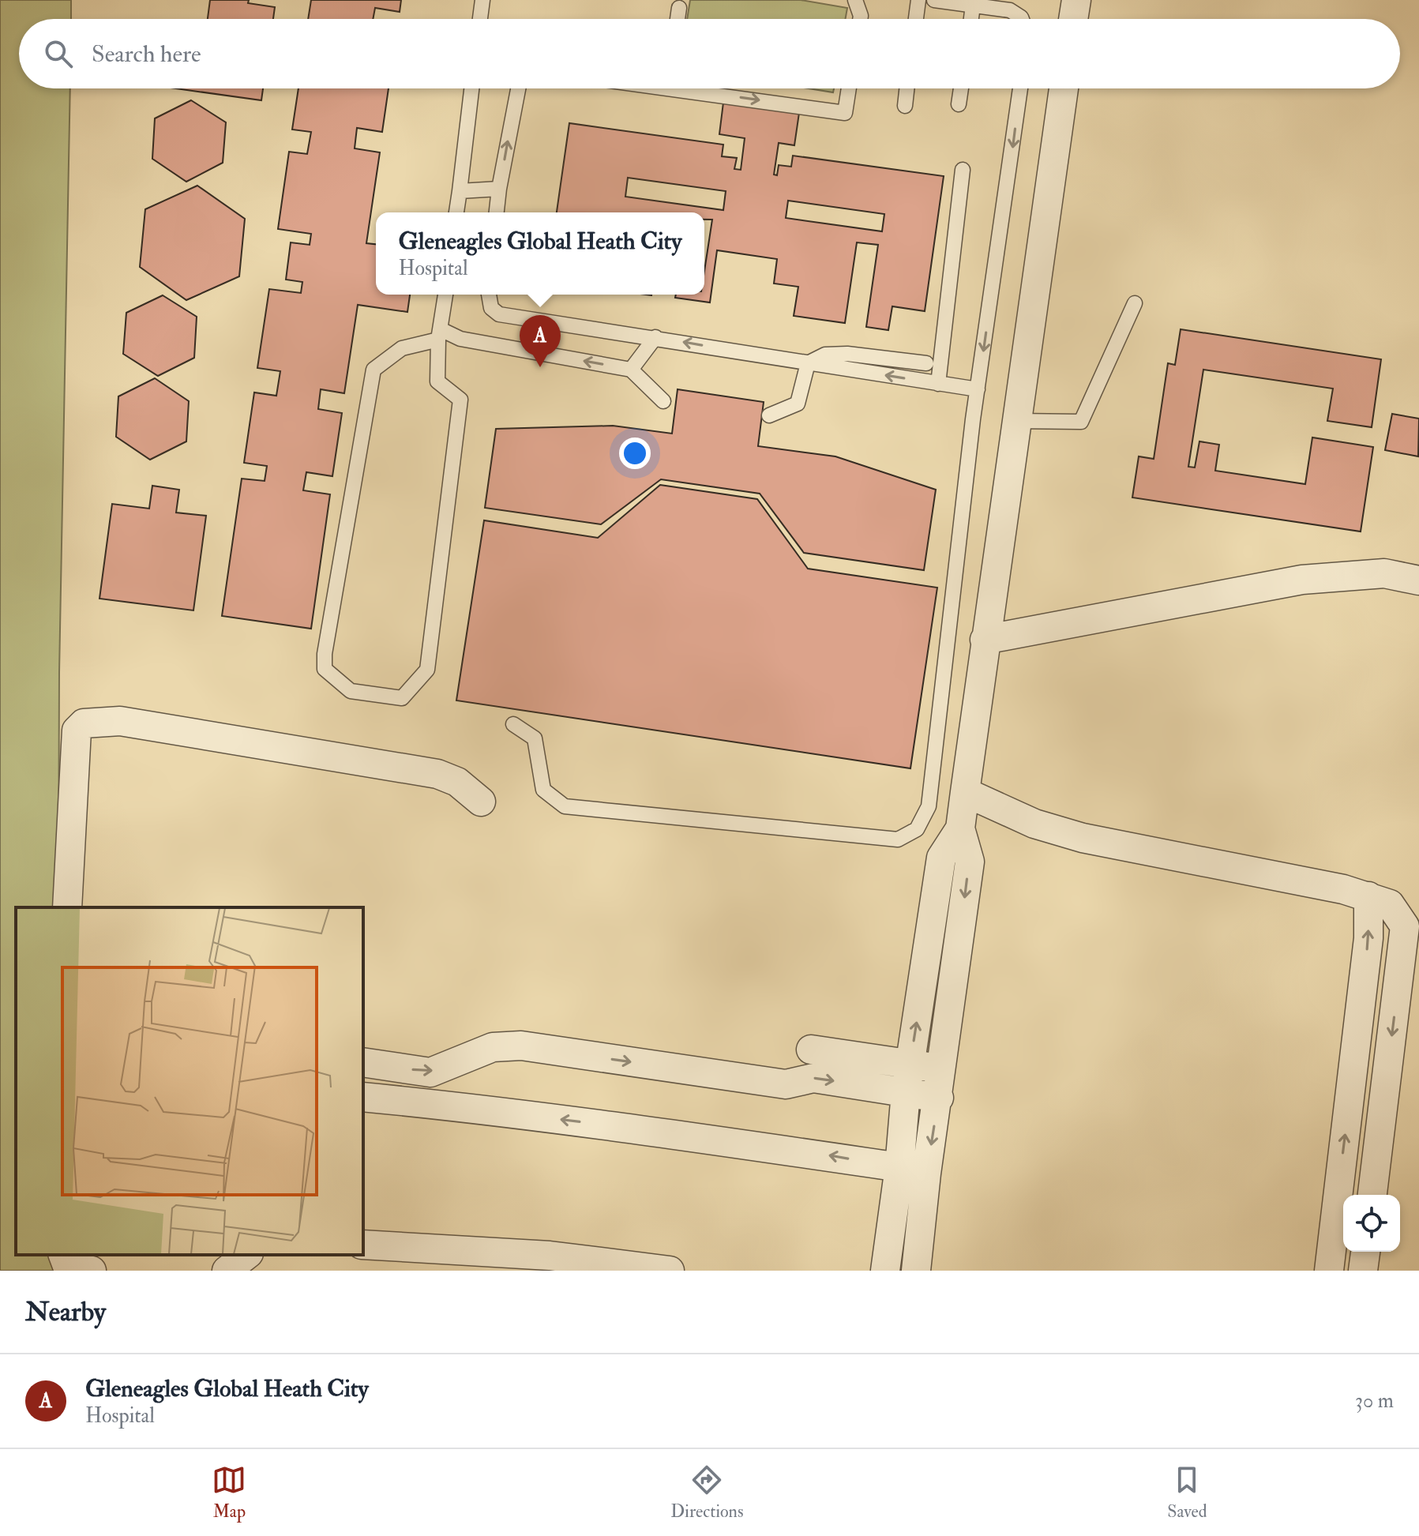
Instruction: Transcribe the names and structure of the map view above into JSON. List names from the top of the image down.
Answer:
{
  "page": {
    "search": "Search here",
    "popup": ["Gleneagles Global Heath City", "Hospital"],
    "pins": "A",
    "heading": "Nearby",
    "list": [
      {
        "mark": "A",
        "name": "Gleneagles Global Heath City",
        "note": "Hospital",
        "value": "30 m"
      }
    ],
    "nav": ["Map", "Directions", "Saved"]
  }
}
